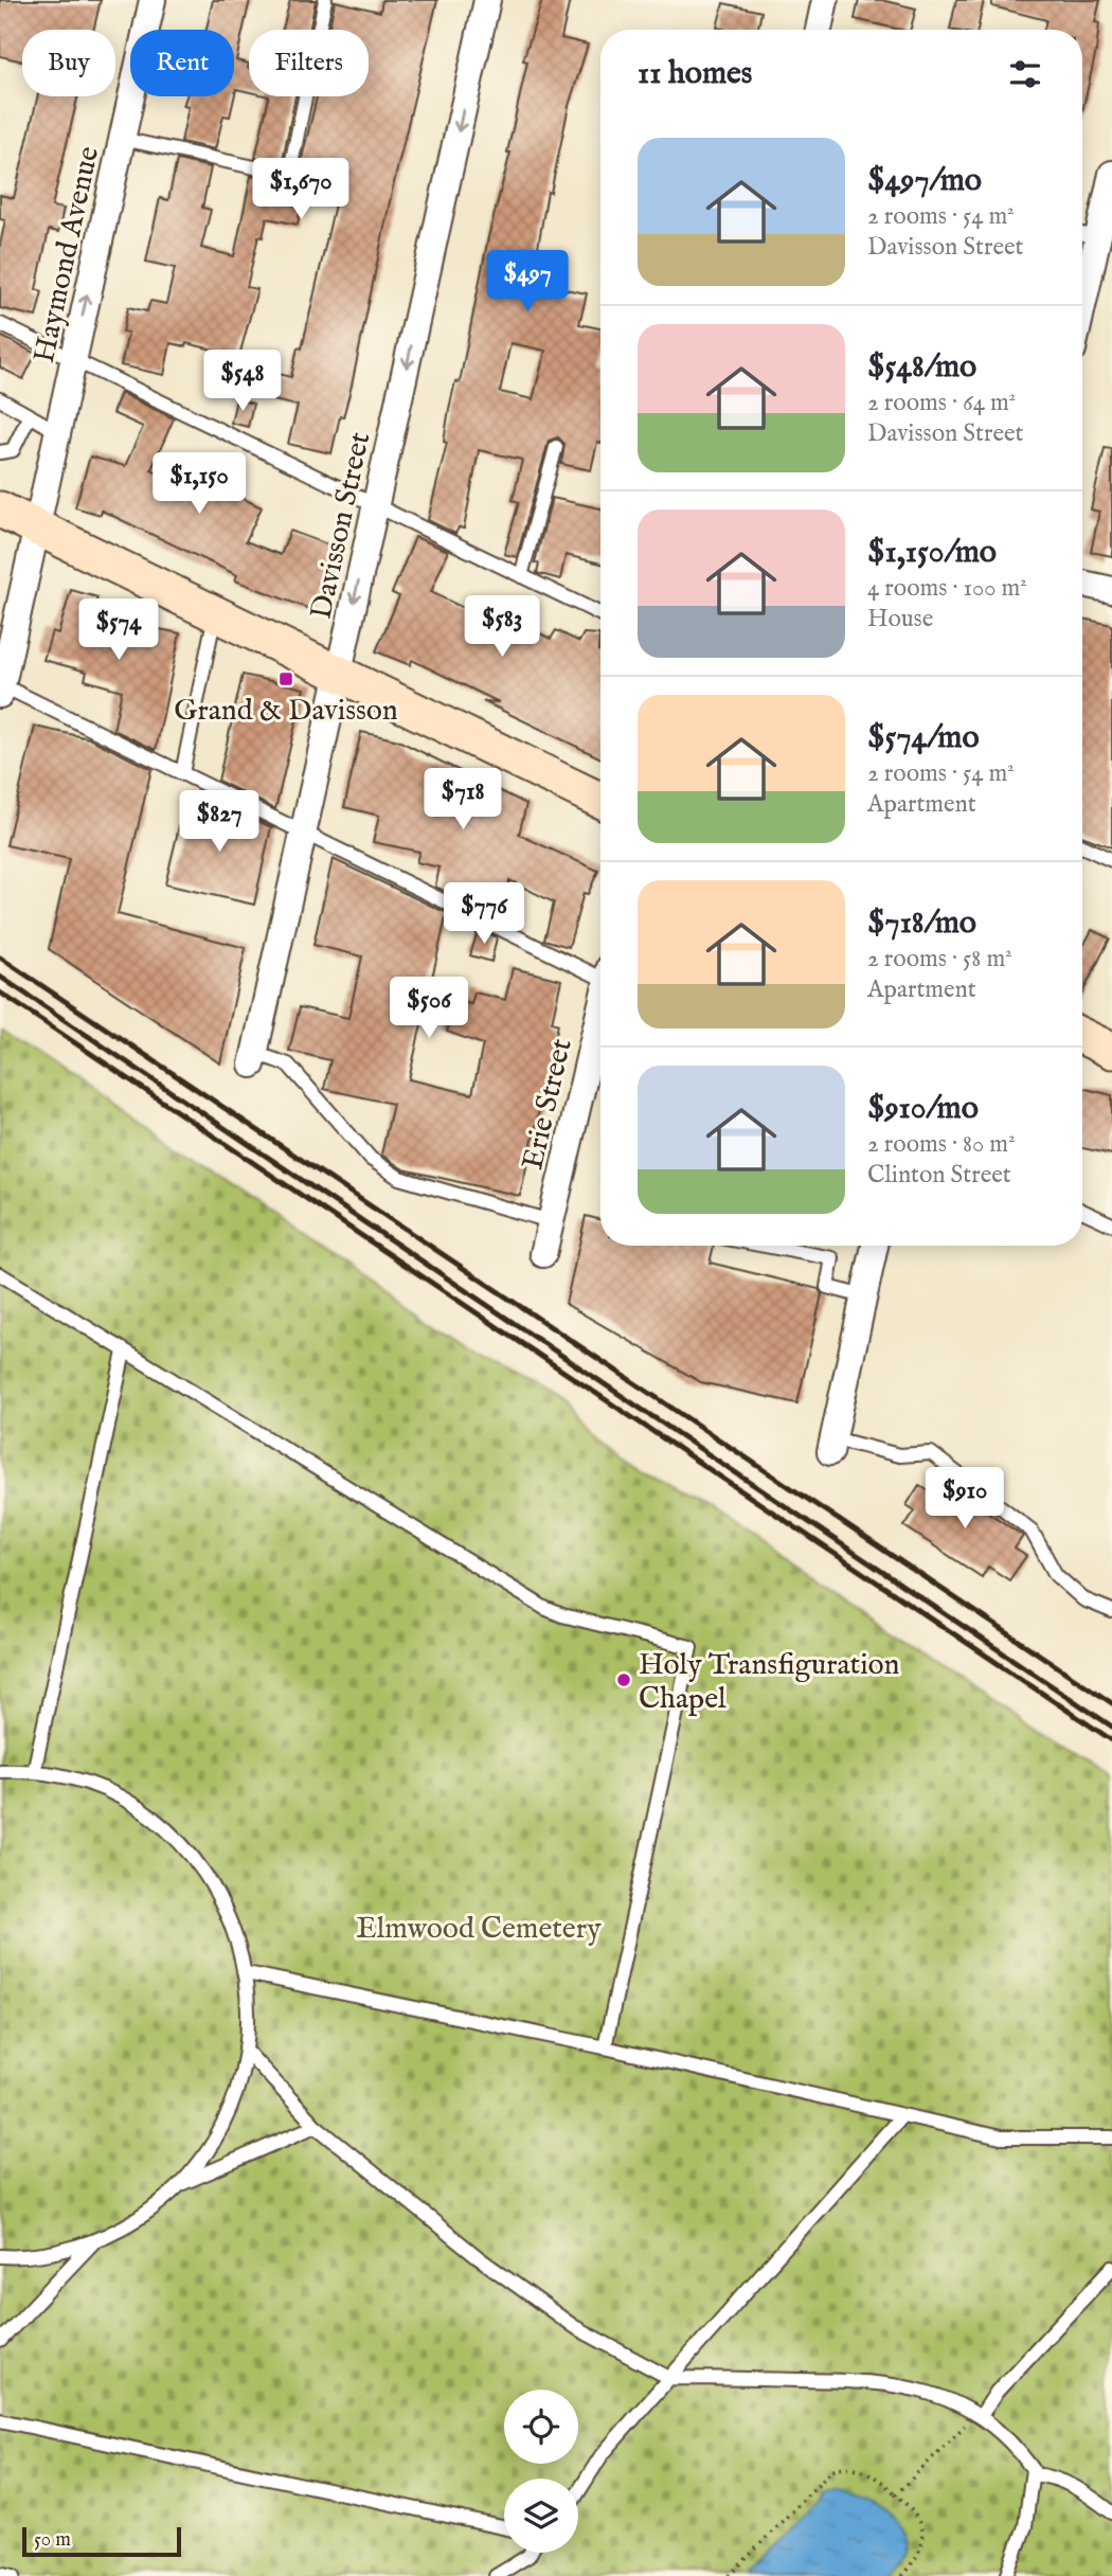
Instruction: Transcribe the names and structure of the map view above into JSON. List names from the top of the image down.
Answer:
{
  "streets": {
    "street": ["Haymond Avenue", "Davisson Street", "Erie Street"]
  },
  "one_way": ["Davisson Street"],
  "parks": ["Elmwood Cemetery"],
  "places": {
    "transit": ["Grand & Davisson"],
    "other": ["Holy Transfiguration Chapel"]
  },
  "scale_bar": "50 m",
  "page": {
    "chip": ["Buy", "Rent", "Filters"],
    "heading": "11 homes",
    "list": [
      {
        "name": "$497/mo",
        "note": "2 rooms · 54 m² · Davisson Street"
      },
      {
        "name": "$548/mo",
        "note": "2 rooms · 64 m² · Davisson Street"
      },
      {
        "name": "$1,150/mo",
        "note": "4 rooms · 100 m² · House"
      },
      {
        "name": "$574/mo",
        "note": "2 rooms · 54 m² · Apartment"
      },
      {
        "name": "$718/mo",
        "note": "2 rooms · 58 m² · Apartment"
      },
      {
        "name": "$910/mo",
        "note": "2 rooms · 80 m² · Clinton Street"
      }
    ],
    "price": [
      "$1,670",
      "$497",
      "$548",
      "$1,150",
      "$583",
      "$574",
      "$718",
      "$827",
      "$776",
      "$506",
      "$910"
    ],
    "scale": "50 m"
  }
}
